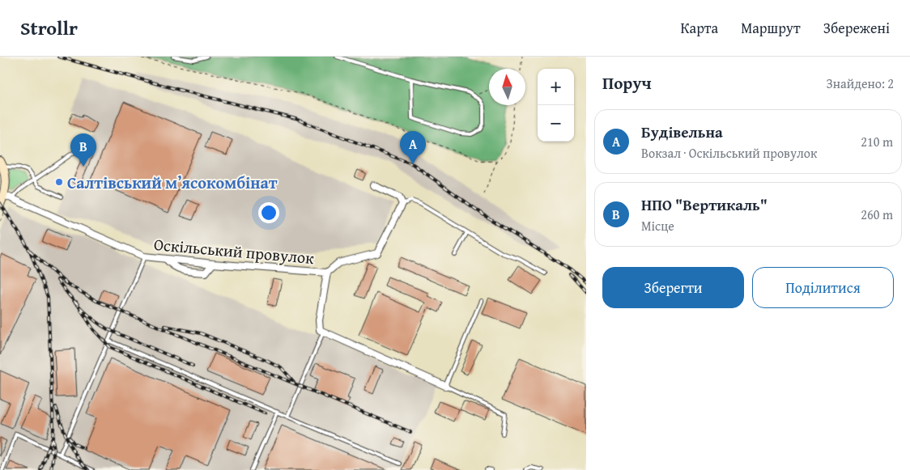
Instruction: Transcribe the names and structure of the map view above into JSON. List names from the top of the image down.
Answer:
{
  "streets": {
    "street": ["Оскільський провулок"]
  },
  "places": ["Салтівський мʼясокомбінат"],
  "north": "top",
  "page": {
    "header": "Strollr",
    "nav": ["Карта", "Маршрут", "Збережені"],
    "heading": ["Поруч", "Знайдено: 2"],
    "map_buttons": ["+", "−"],
    "list": [
      {
        "mark": "A",
        "name": "Будівельна",
        "note": "Вокзал · Оскільський провулок",
        "value": "210 m"
      },
      {
        "mark": "B",
        "name": "НПО \"Вертикаль\"",
        "note": "Місце",
        "value": "260 m"
      }
    ],
    "pins": ["A", "B"],
    "buttons": ["Зберегти", "Поділитися"]
  }
}
